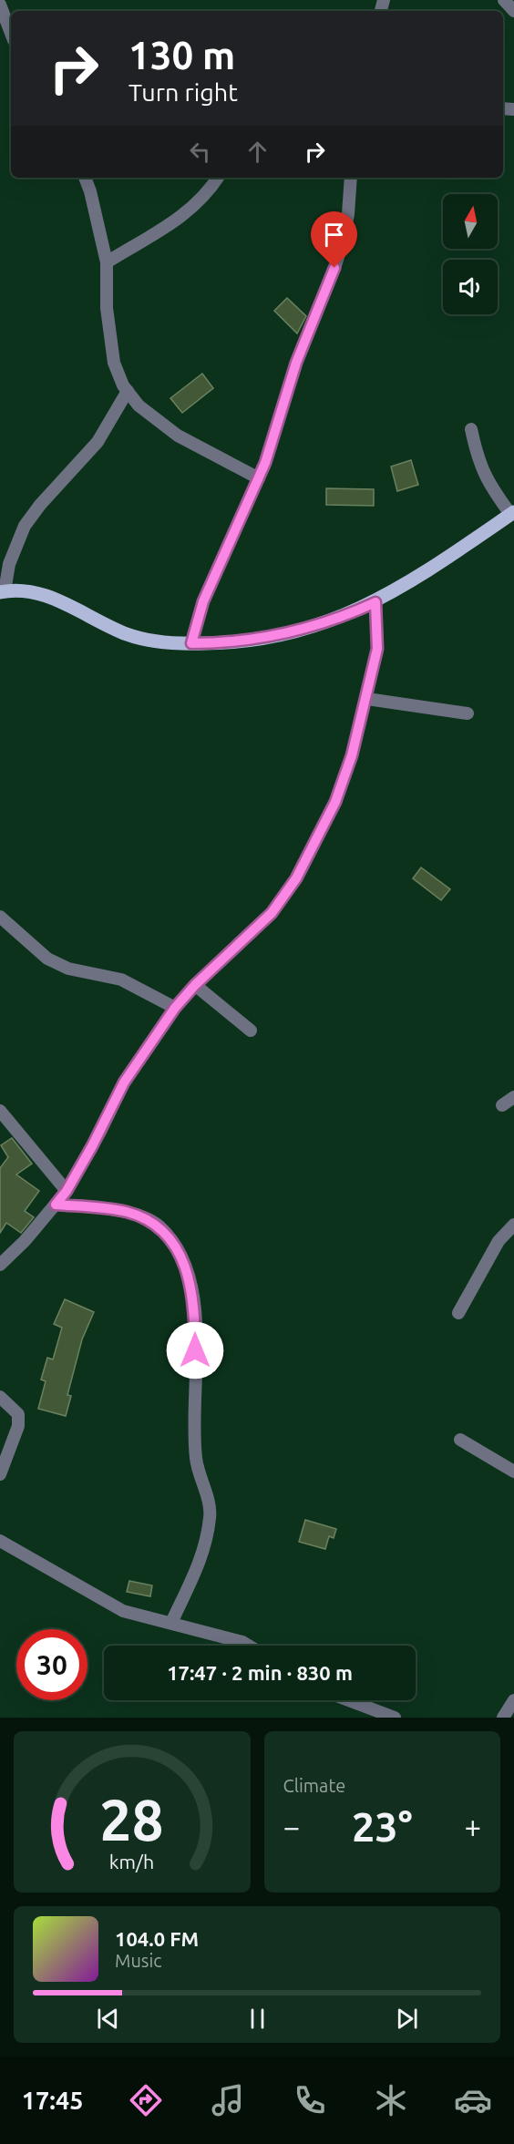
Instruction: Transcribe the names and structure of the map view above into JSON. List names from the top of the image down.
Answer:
{
  "north": "top",
  "page": {
    "turn": ["130 m", "Turn right"],
    "limit": "30",
    "trip": "17:47 · 2 min · 830 m",
    "tile": "Climate",
    "heat": ["−", "23°", "+"],
    "song": ["104.0 FM", "Music"],
    "tabs": "17:45",
    "gauge": ["28", "km/h"]
  }
}
